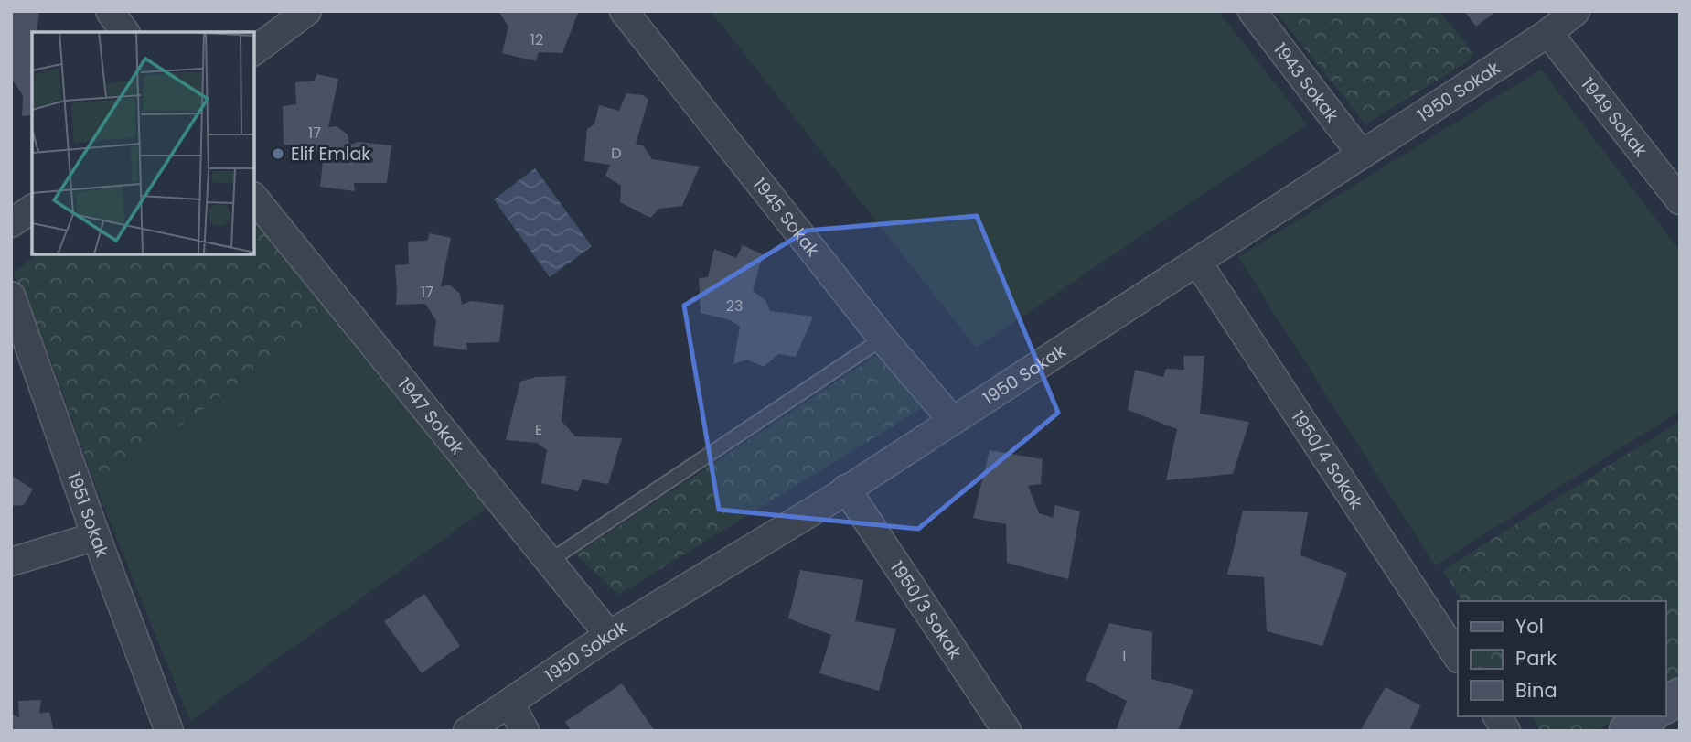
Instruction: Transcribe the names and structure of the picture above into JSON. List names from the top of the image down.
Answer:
{
  "streets": {
    "street": [
      "1943 Sokak",
      "1950 Sokak",
      "1949 Sokak",
      "1945 Sokak",
      "1947 Sokak",
      "1950/4 Sokak",
      "1951 Sokak",
      "1950/3 Sokak"
    ]
  },
  "crossings": [
    ["1943 Sokak", "1950 Sokak"],
    ["1950 Sokak", "1949 Sokak"],
    ["1950 Sokak", "1945 Sokak"],
    ["1950 Sokak", "1947 Sokak"],
    ["1950 Sokak", "1950/4 Sokak"],
    ["1950 Sokak", "1950/3 Sokak"]
  ],
  "places": ["Elif Emlak"],
  "house_numbers": [
    "12",
    "17",
    "D",
    "17",
    "23",
    "E",
    "1"
  ],
  "legend": ["Yol", "Park", "Bina"]
}
